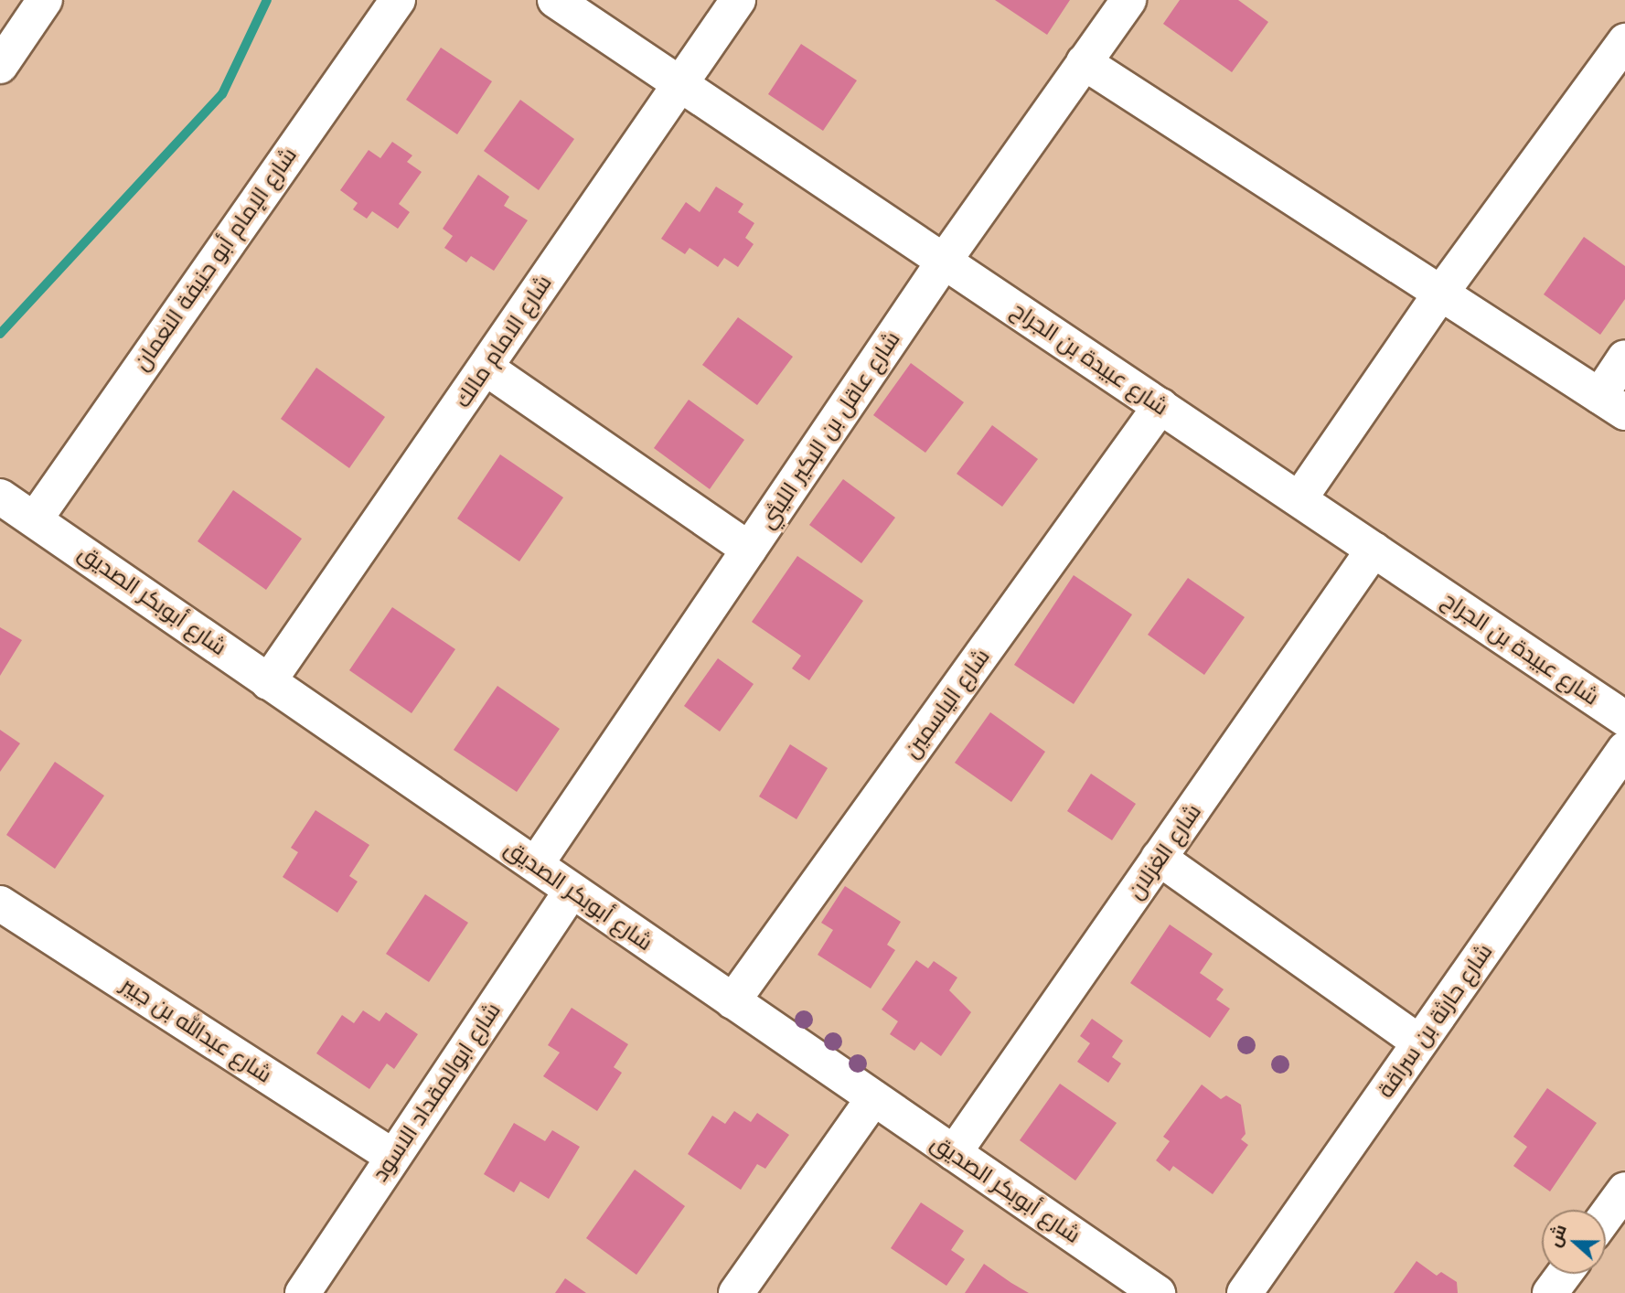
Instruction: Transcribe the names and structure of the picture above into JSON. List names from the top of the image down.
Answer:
{
  "streets": {
    "street": [
      "شارع الإمام أبو حنيفة النعمان",
      "شارع الامام مالك",
      "شارع عبيدة بن الجراح",
      "شارع عاقل بن البكير الليثي",
      "شارع أبوبكر الصديق",
      "شارع الياسمين",
      "شارع الغزلان",
      "شارع حارثة بن سراقة",
      "شارع عبدالله بن جبير",
      "شارع ابوالمقداد الاسود"
    ]
  },
  "crossings": [
    ["شارع الإمام أبو حنيفة النعمان", "شارع أبوبكر الصديق"],
    ["شارع الامام مالك", "شارع عبيدة بن الجراح"],
    ["شارع الامام مالك", "شارع أبوبكر الصديق"],
    ["شارع عبيدة بن الجراح", "شارع عاقل بن البكير الليثي"],
    ["شارع عبيدة بن الجراح", "شارع الياسمين"],
    ["شارع عبيدة بن الجراح", "شارع الغزلان"],
    ["شارع عاقل بن البكير الليثي", "شارع أبوبكر الصديق"],
    ["شارع أبوبكر الصديق", "شارع الياسمين"],
    ["شارع أبوبكر الصديق", "شارع الغزلان"],
    ["شارع أبوبكر الصديق", "شارع ابوالمقداد الاسود"],
    ["شارع عبدالله بن جبير", "شارع ابوالمقداد الاسود"]
  ],
  "north": "left"
}
